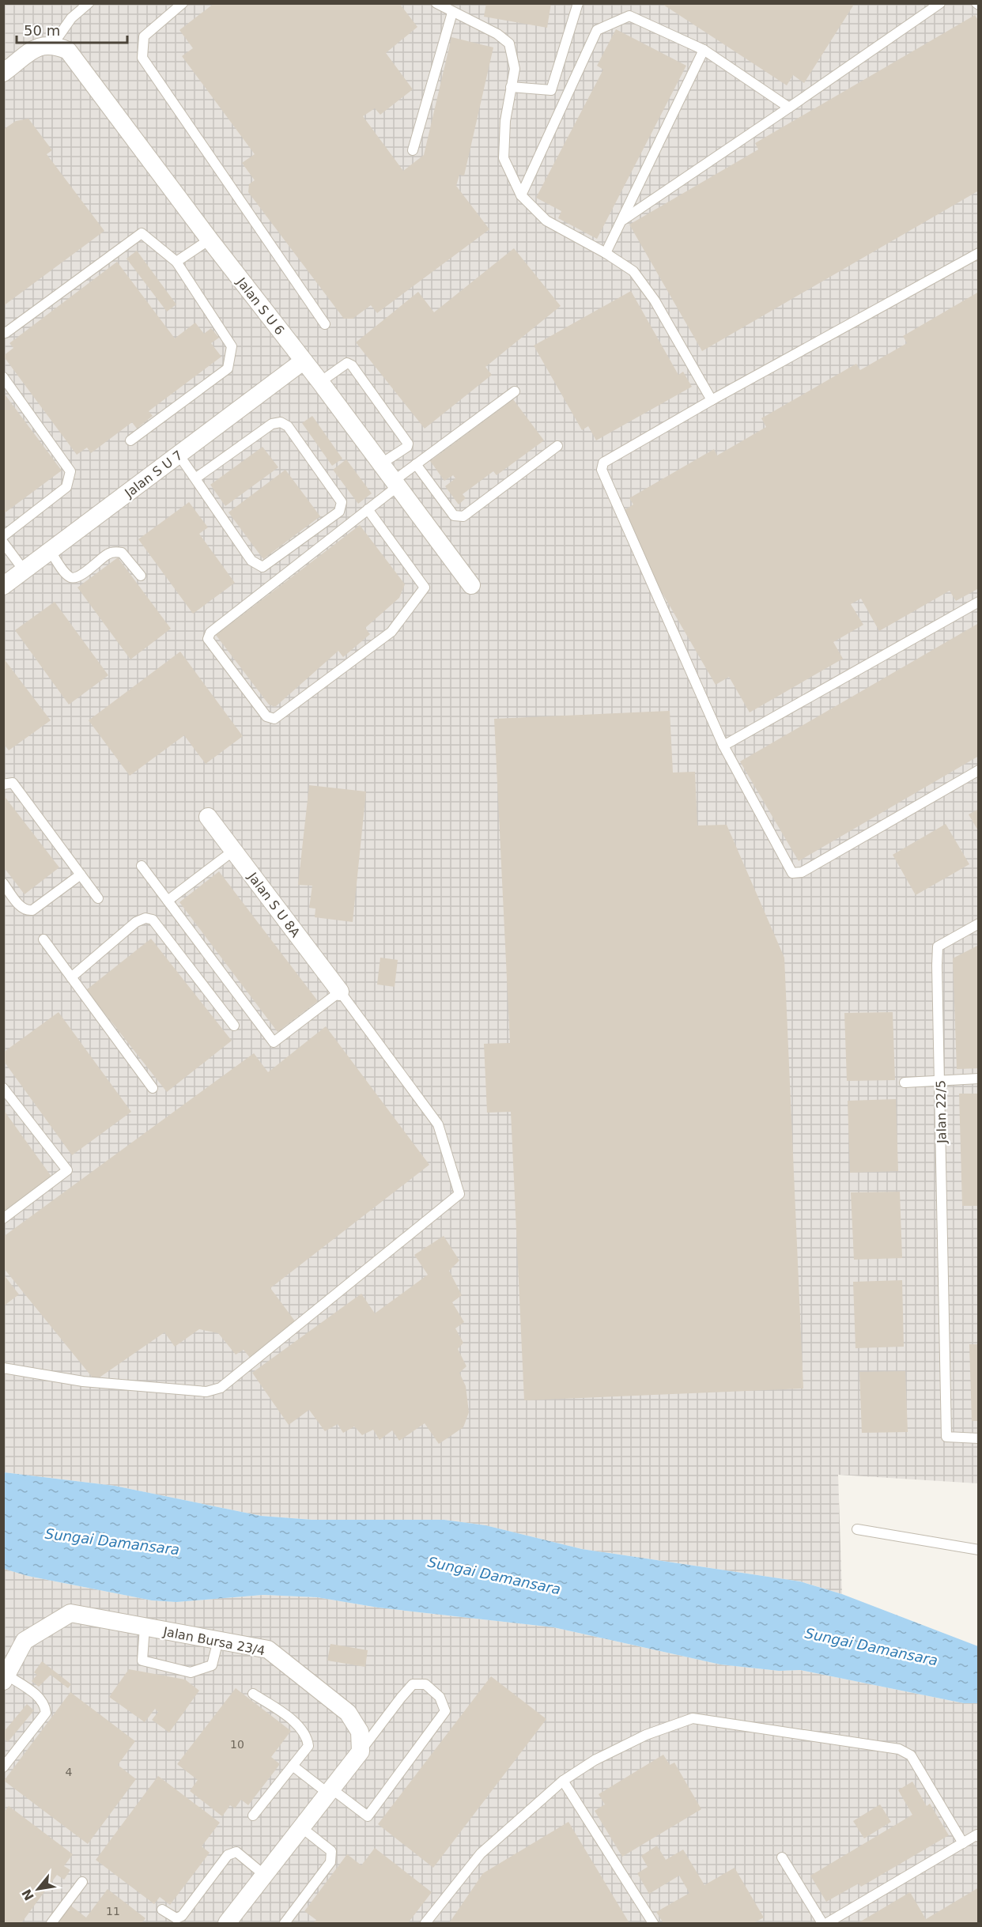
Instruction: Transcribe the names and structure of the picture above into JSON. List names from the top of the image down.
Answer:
{
  "streets": {
    "street": [
      "Jalan S U 6",
      "Jalan S U 7",
      "Jalan S U 8A",
      "Jalan Bursa 23/4"
    ],
    "lane": ["Jalan 22/5"]
  },
  "crossings": [
    ["Jalan S U 6", "Jalan S U 7"]
  ],
  "water": ["Sungai Damansara"],
  "house_numbers": ["10", "4", "11"],
  "scale_bar": "50 m",
  "north": "bottom left"
}
